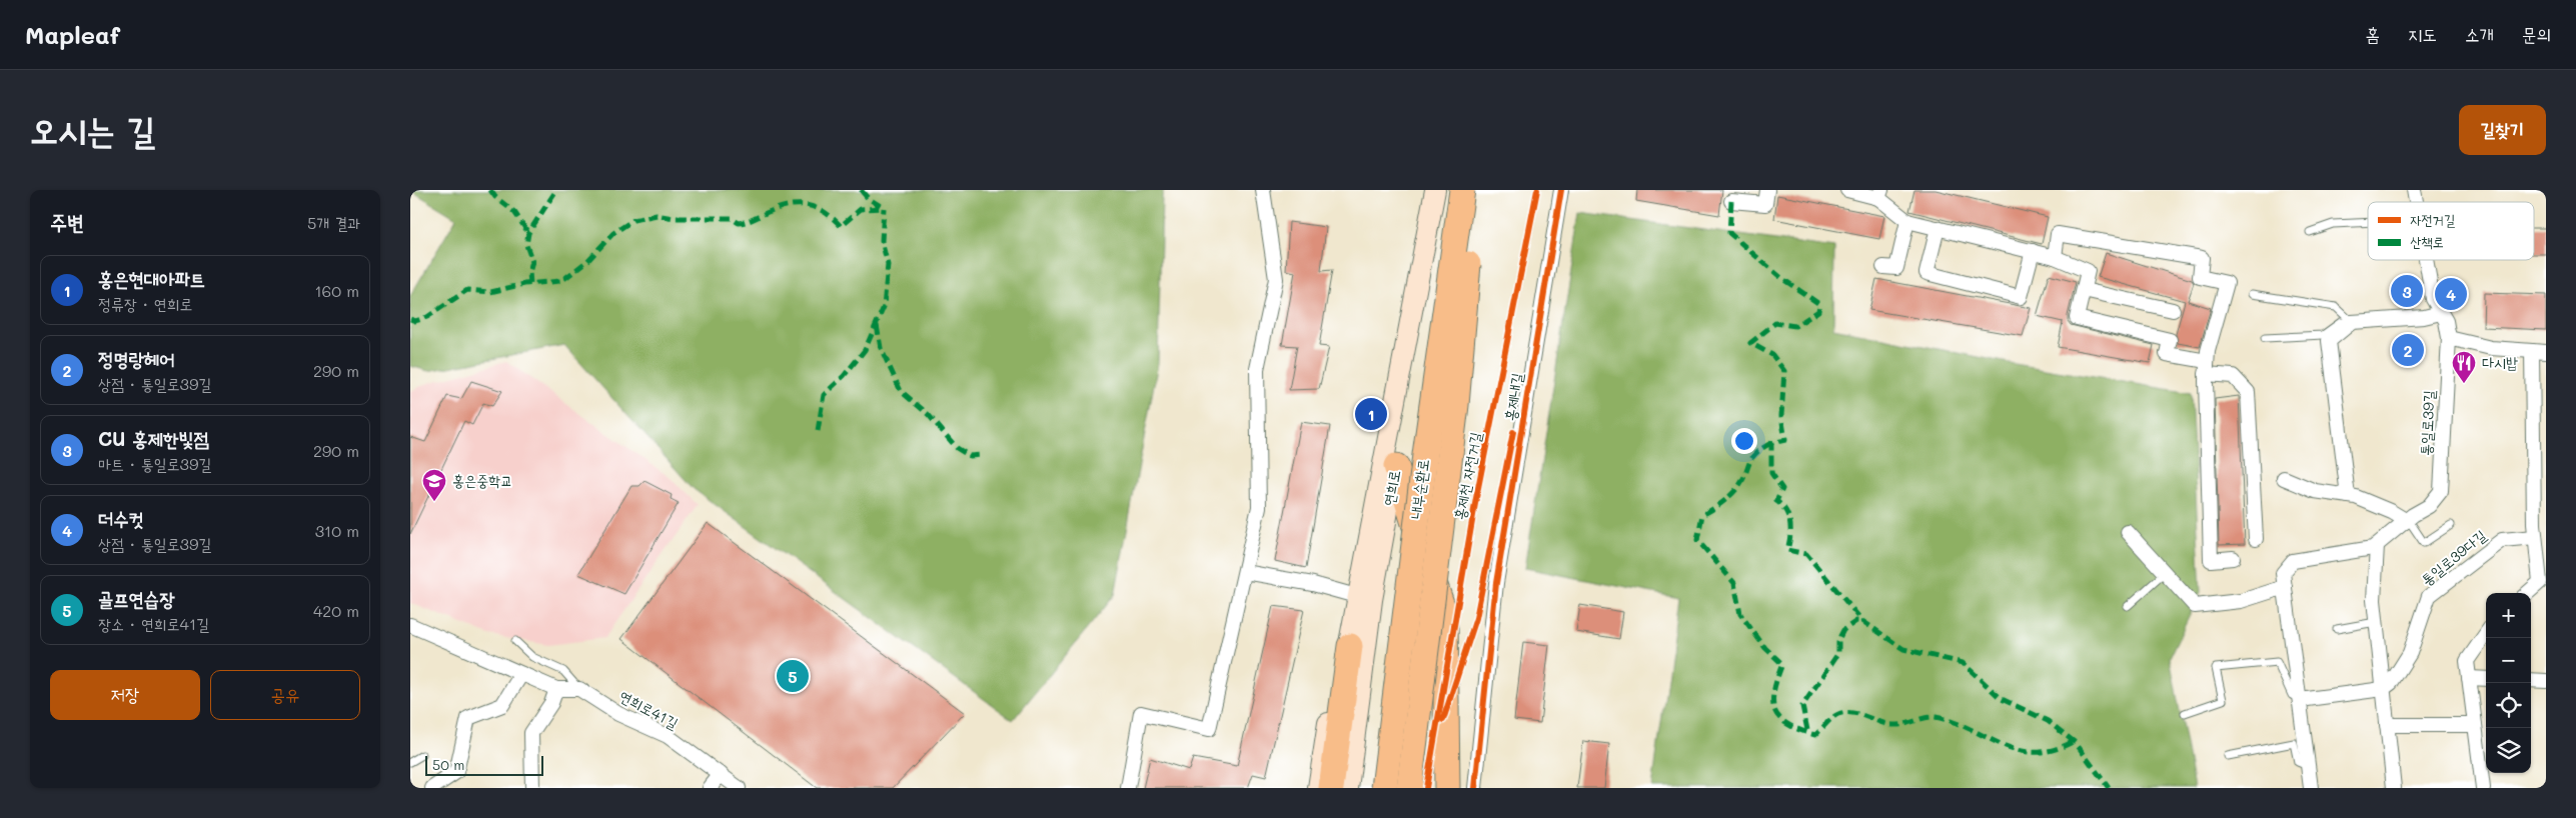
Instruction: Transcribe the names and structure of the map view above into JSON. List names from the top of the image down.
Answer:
{
  "streets": {
    "highway": ["내부순환로"],
    "main road": ["연희로"],
    "street": [
      "홍제내길",
      "통일로39길",
      "통일로39다길",
      "연희로41길"
    ],
    "cycle path": ["홍제천 자전거길"]
  },
  "places": {
    "restaurant": ["다시밥"],
    "school or university": ["홍은중학교"]
  },
  "legend": ["자전거길", "산책로"],
  "scale_bar": "50 m",
  "page": {
    "header": "Mapleaf",
    "nav": [
      "홈",
      "지도",
      "소개",
      "문의"
    ],
    "buttons": [
      "길찾기",
      ["저장", "공유"]
    ],
    "title": "오시는 길",
    "heading": ["주변", "5개 결과"],
    "list": [
      {
        "mark": "1",
        "name": "홍은현대아파트",
        "note": "정류장 · 연희로",
        "value": "160 m"
      },
      {
        "mark": "2",
        "name": "정명랑헤어",
        "note": "상점 · 통일로39길",
        "value": "290 m"
      },
      {
        "mark": "3",
        "name": "CU 홍제한빛점",
        "note": "마트 · 통일로39길",
        "value": "290 m"
      },
      {
        "mark": "4",
        "name": "더수컷",
        "note": "상점 · 통일로39길",
        "value": "310 m"
      },
      {
        "mark": "5",
        "name": "골프연습장",
        "note": "장소 · 연희로41길",
        "value": "420 m"
      }
    ],
    "pins": [
      "3",
      "4",
      "2",
      "1",
      "5"
    ],
    "map_buttons": ["+", "−"],
    "scale": "50 m"
  }
}
